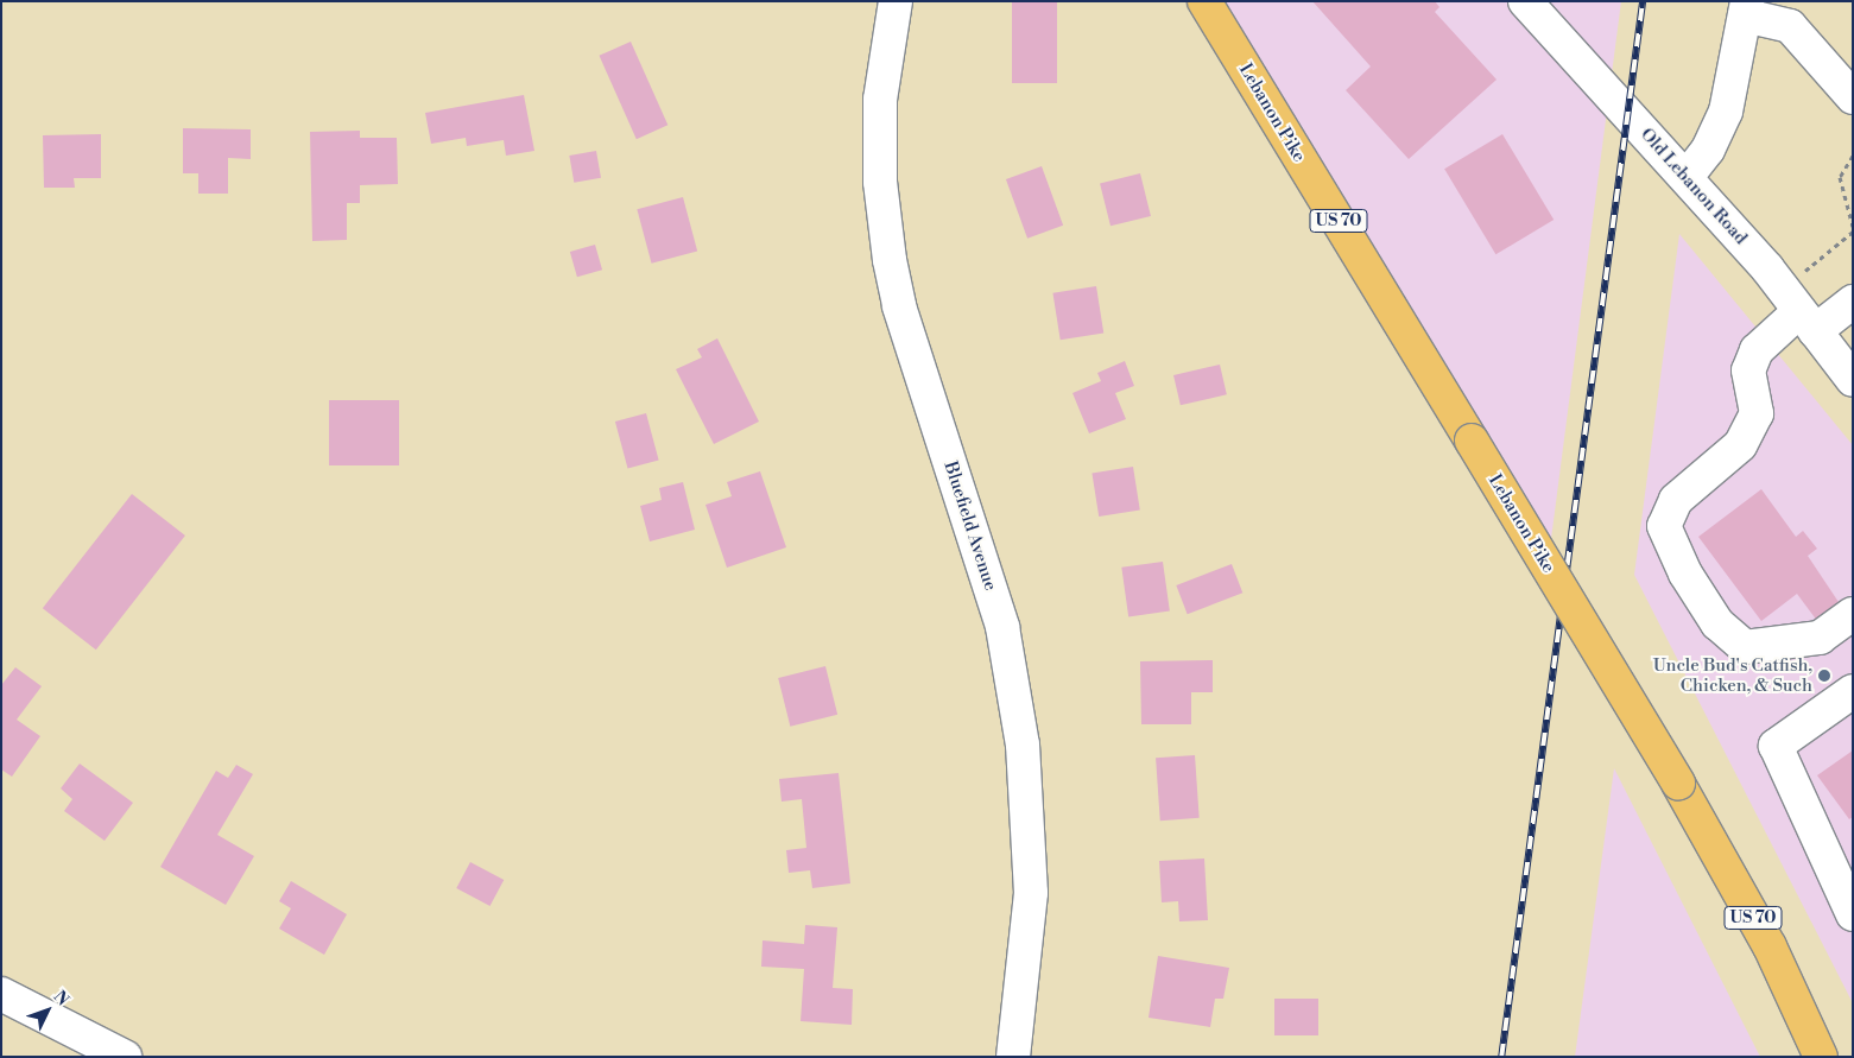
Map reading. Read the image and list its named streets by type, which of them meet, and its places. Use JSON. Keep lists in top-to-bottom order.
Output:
{
  "streets": {
    "main road": ["Lebanon Pike", "US 70"],
    "street": ["Old Lebanon Road", "Bluefield Avenue"]
  },
  "places": ["Uncle Bud's Catfish, Chicken, & Such"],
  "north": "top right"
}
